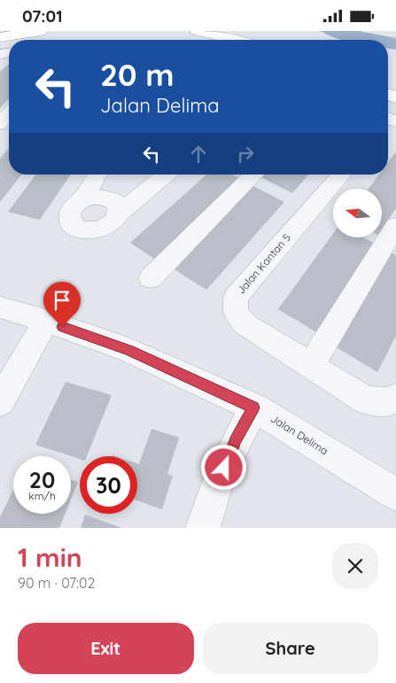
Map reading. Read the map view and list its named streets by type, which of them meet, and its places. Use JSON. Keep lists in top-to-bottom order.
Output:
{
  "streets": {
    "street": ["Jalan Kantan 5", "Jalan Delima"]
  },
  "north": "left",
  "page": {
    "status": "07:01",
    "turn": ["20 m", "Jalan Delima"],
    "speed": "20 km/h",
    "limit": "30",
    "heading": ["1 min", "90 m · 07:02"],
    "buttons": ["Exit", "Share"]
  }
}
